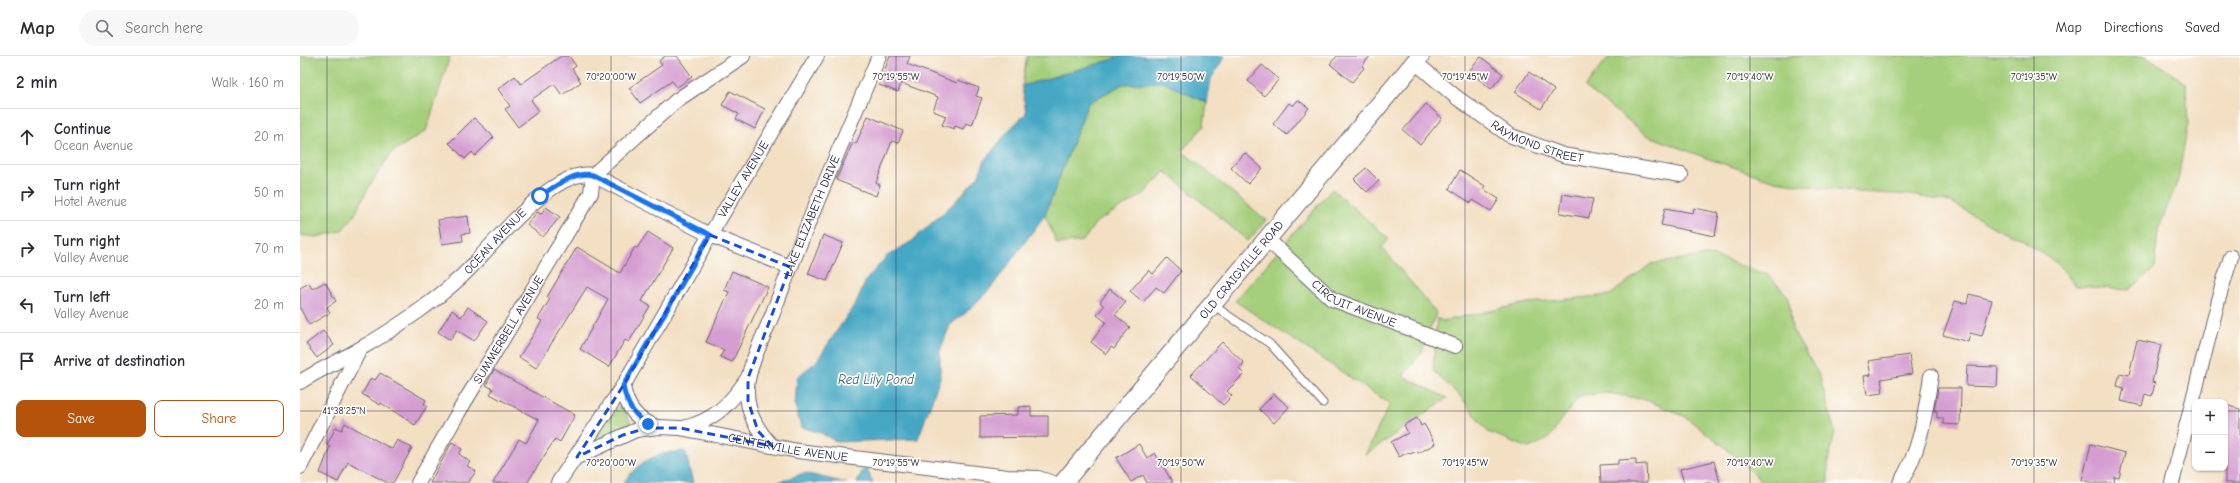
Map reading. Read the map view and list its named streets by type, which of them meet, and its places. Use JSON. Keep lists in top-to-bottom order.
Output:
{
  "streets": {
    "street": [
      "RAYMOND STREET",
      "VALLEY AVENUE",
      "LAKE ELIZABETH DRIVE",
      "OCEAN AVENUE",
      "OLD CRAIGVILLE ROAD",
      "CIRCUIT AVENUE",
      "SUMMERBELL AVENUE",
      "CENTERVILLE AVENUE"
    ]
  },
  "crossings": [
    ["RAYMOND STREET", "OLD CRAIGVILLE ROAD"],
    ["VALLEY AVENUE", "CENTERVILLE AVENUE"],
    ["LAKE ELIZABETH DRIVE", "CENTERVILLE AVENUE"],
    ["OCEAN AVENUE", "SUMMERBELL AVENUE"],
    ["OLD CRAIGVILLE ROAD", "CIRCUIT AVENUE"]
  ],
  "water": ["Red Lily Pond"],
  "page": {
    "header": "Map",
    "search": "Search here",
    "nav": ["Map", "Directions", "Saved"],
    "heading": ["2 min", "Walk · 160 m"],
    "list": [
      ["Continue", "Ocean Avenue", "20 m"],
      ["Turn right", "Hotel Avenue", "50 m"],
      ["Turn right", "Valley Avenue", "70 m"],
      ["Turn left", "Valley Avenue", "20 m"],
      "Arrive at destination"
    ],
    "buttons": ["Save", "Share"],
    "map_buttons": ["+", "−"]
  },
  "coordinates": [
    "70°20'00\"W",
    "70°19'55\"W",
    "70°19'50\"W",
    "70°19'45\"W",
    "70°19'40\"W",
    "70°19'35\"W",
    "41°38'25\"N"
  ]
}
